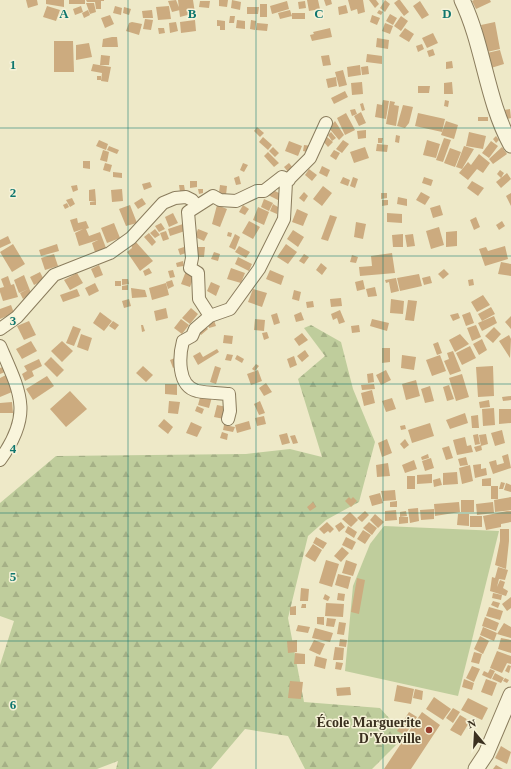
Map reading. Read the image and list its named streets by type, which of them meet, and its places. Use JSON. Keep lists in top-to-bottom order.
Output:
{
  "places": ["École Marguerite D'Youville"],
  "north": "top",
  "grid": {
    "columns": [
      "A",
      "B",
      "C",
      "D"
    ],
    "rows": [
      "1",
      "2",
      "3",
      "4",
      "5",
      "6"
    ]
  }
}
